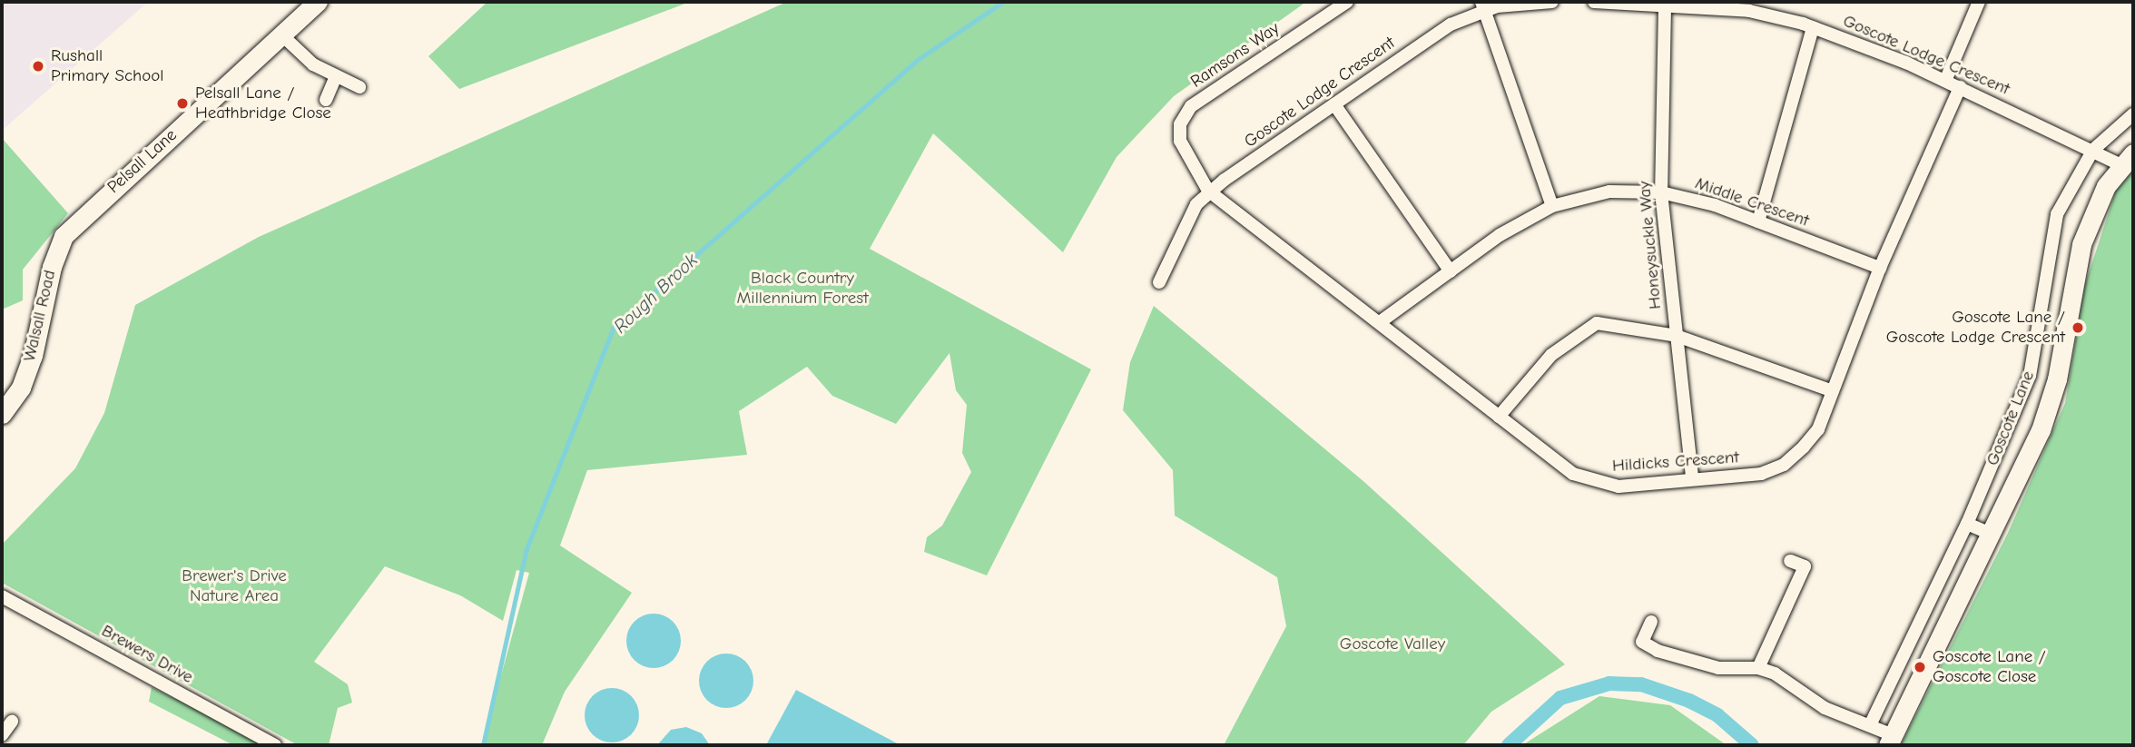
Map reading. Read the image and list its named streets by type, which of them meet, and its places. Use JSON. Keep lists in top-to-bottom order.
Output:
{
  "streets": {
    "street": [
      "Ramsons Way",
      "Goscote Lodge Crescent",
      "Pelsall Lane",
      "Middle Crescent",
      "Honeysuckle Way",
      "Walsall Road",
      "Goscote Lane",
      "Hildicks Crescent",
      "Brewers Drive"
    ]
  },
  "crossings": [
    ["Ramsons Way", "Goscote Lodge Crescent"],
    ["Ramsons Way", "Hildicks Crescent"],
    ["Goscote Lodge Crescent", "Honeysuckle Way"],
    ["Goscote Lodge Crescent", "Goscote Lane"],
    ["Goscote Lodge Crescent", "Hildicks Crescent"],
    ["Pelsall Lane", "Walsall Road"],
    ["Middle Crescent", "Honeysuckle Way"],
    ["Middle Crescent", "Hildicks Crescent"],
    ["Honeysuckle Way", "Hildicks Crescent"]
  ],
  "water": ["Rough Brook"],
  "parks": ["Black Country Millennium Forest", "Brewer's Drive Nature Area", "Goscote Valley"],
  "places": [
    "Rushall Primary School",
    "Pelsall Lane / Heathbridge Close",
    "Goscote Lane / Goscote Lodge Crescent",
    "Goscote Lane / Goscote Close"
  ]
}
